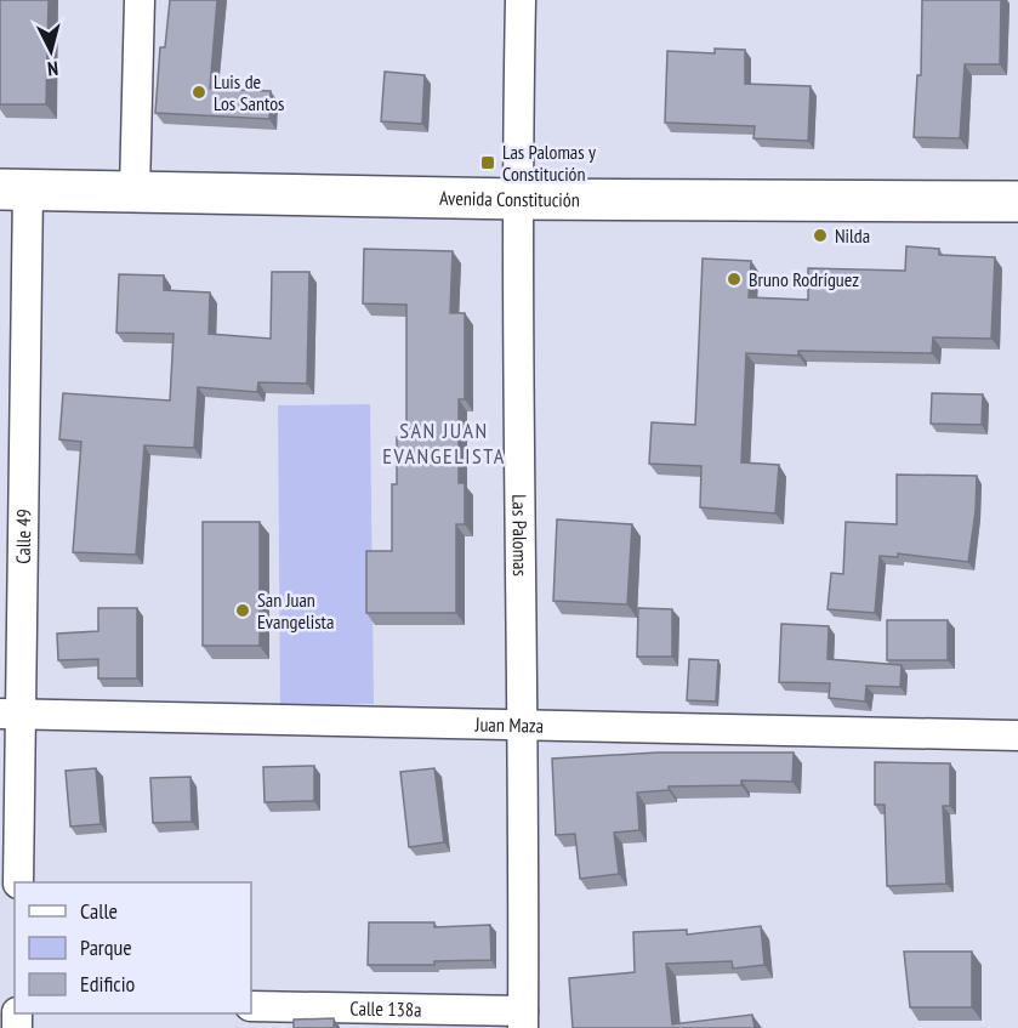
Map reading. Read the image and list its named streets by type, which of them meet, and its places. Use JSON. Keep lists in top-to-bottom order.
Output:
{
  "streets": {
    "main road": ["Avenida Constitución"],
    "street": [
      "Las Palomas",
      "Calle 49",
      "Juan Maza",
      "Calle 138a"
    ]
  },
  "crossings": [
    ["Avenida Constitución", "Las Palomas"],
    ["Avenida Constitución", "Calle 49"],
    ["Las Palomas", "Juan Maza"],
    ["Las Palomas", "Calle 138a"],
    ["Calle 49", "Juan Maza"]
  ],
  "districts": ["SAN JUAN EVANGELISTA"],
  "places": {
    "other": [
      "Luis de Los Santos",
      "Nilda",
      "Bruno Rodríguez",
      "San Juan Evangelista"
    ],
    "transit": ["Las Palomas y Constitución"]
  },
  "legend": ["Calle", "Parque", "Edificio"],
  "north": "bottom"
}
